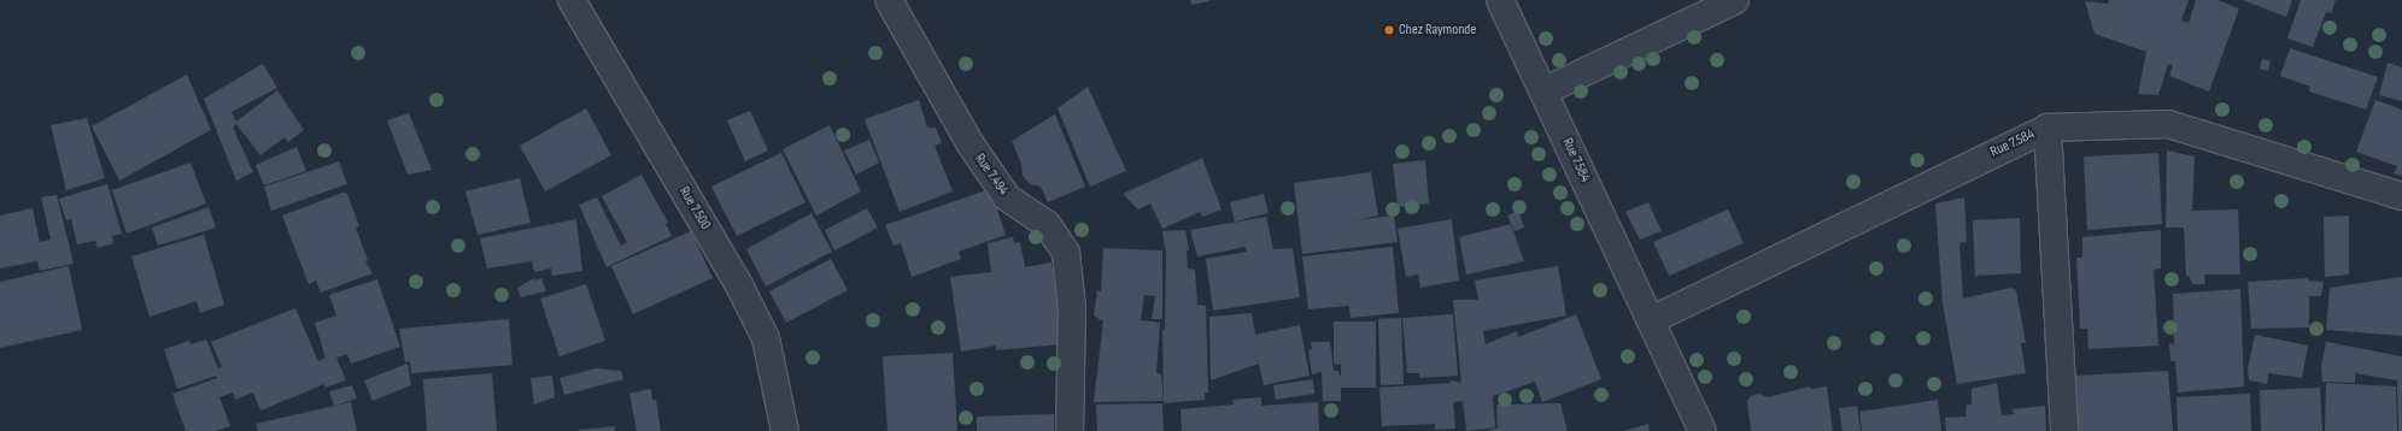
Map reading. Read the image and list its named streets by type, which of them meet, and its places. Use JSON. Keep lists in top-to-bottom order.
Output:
{
  "streets": {
    "street": ["Rue 7.584", "Rue 7.494", "Rue 7.500"]
  },
  "places": ["Chez Raymonde"]
}
